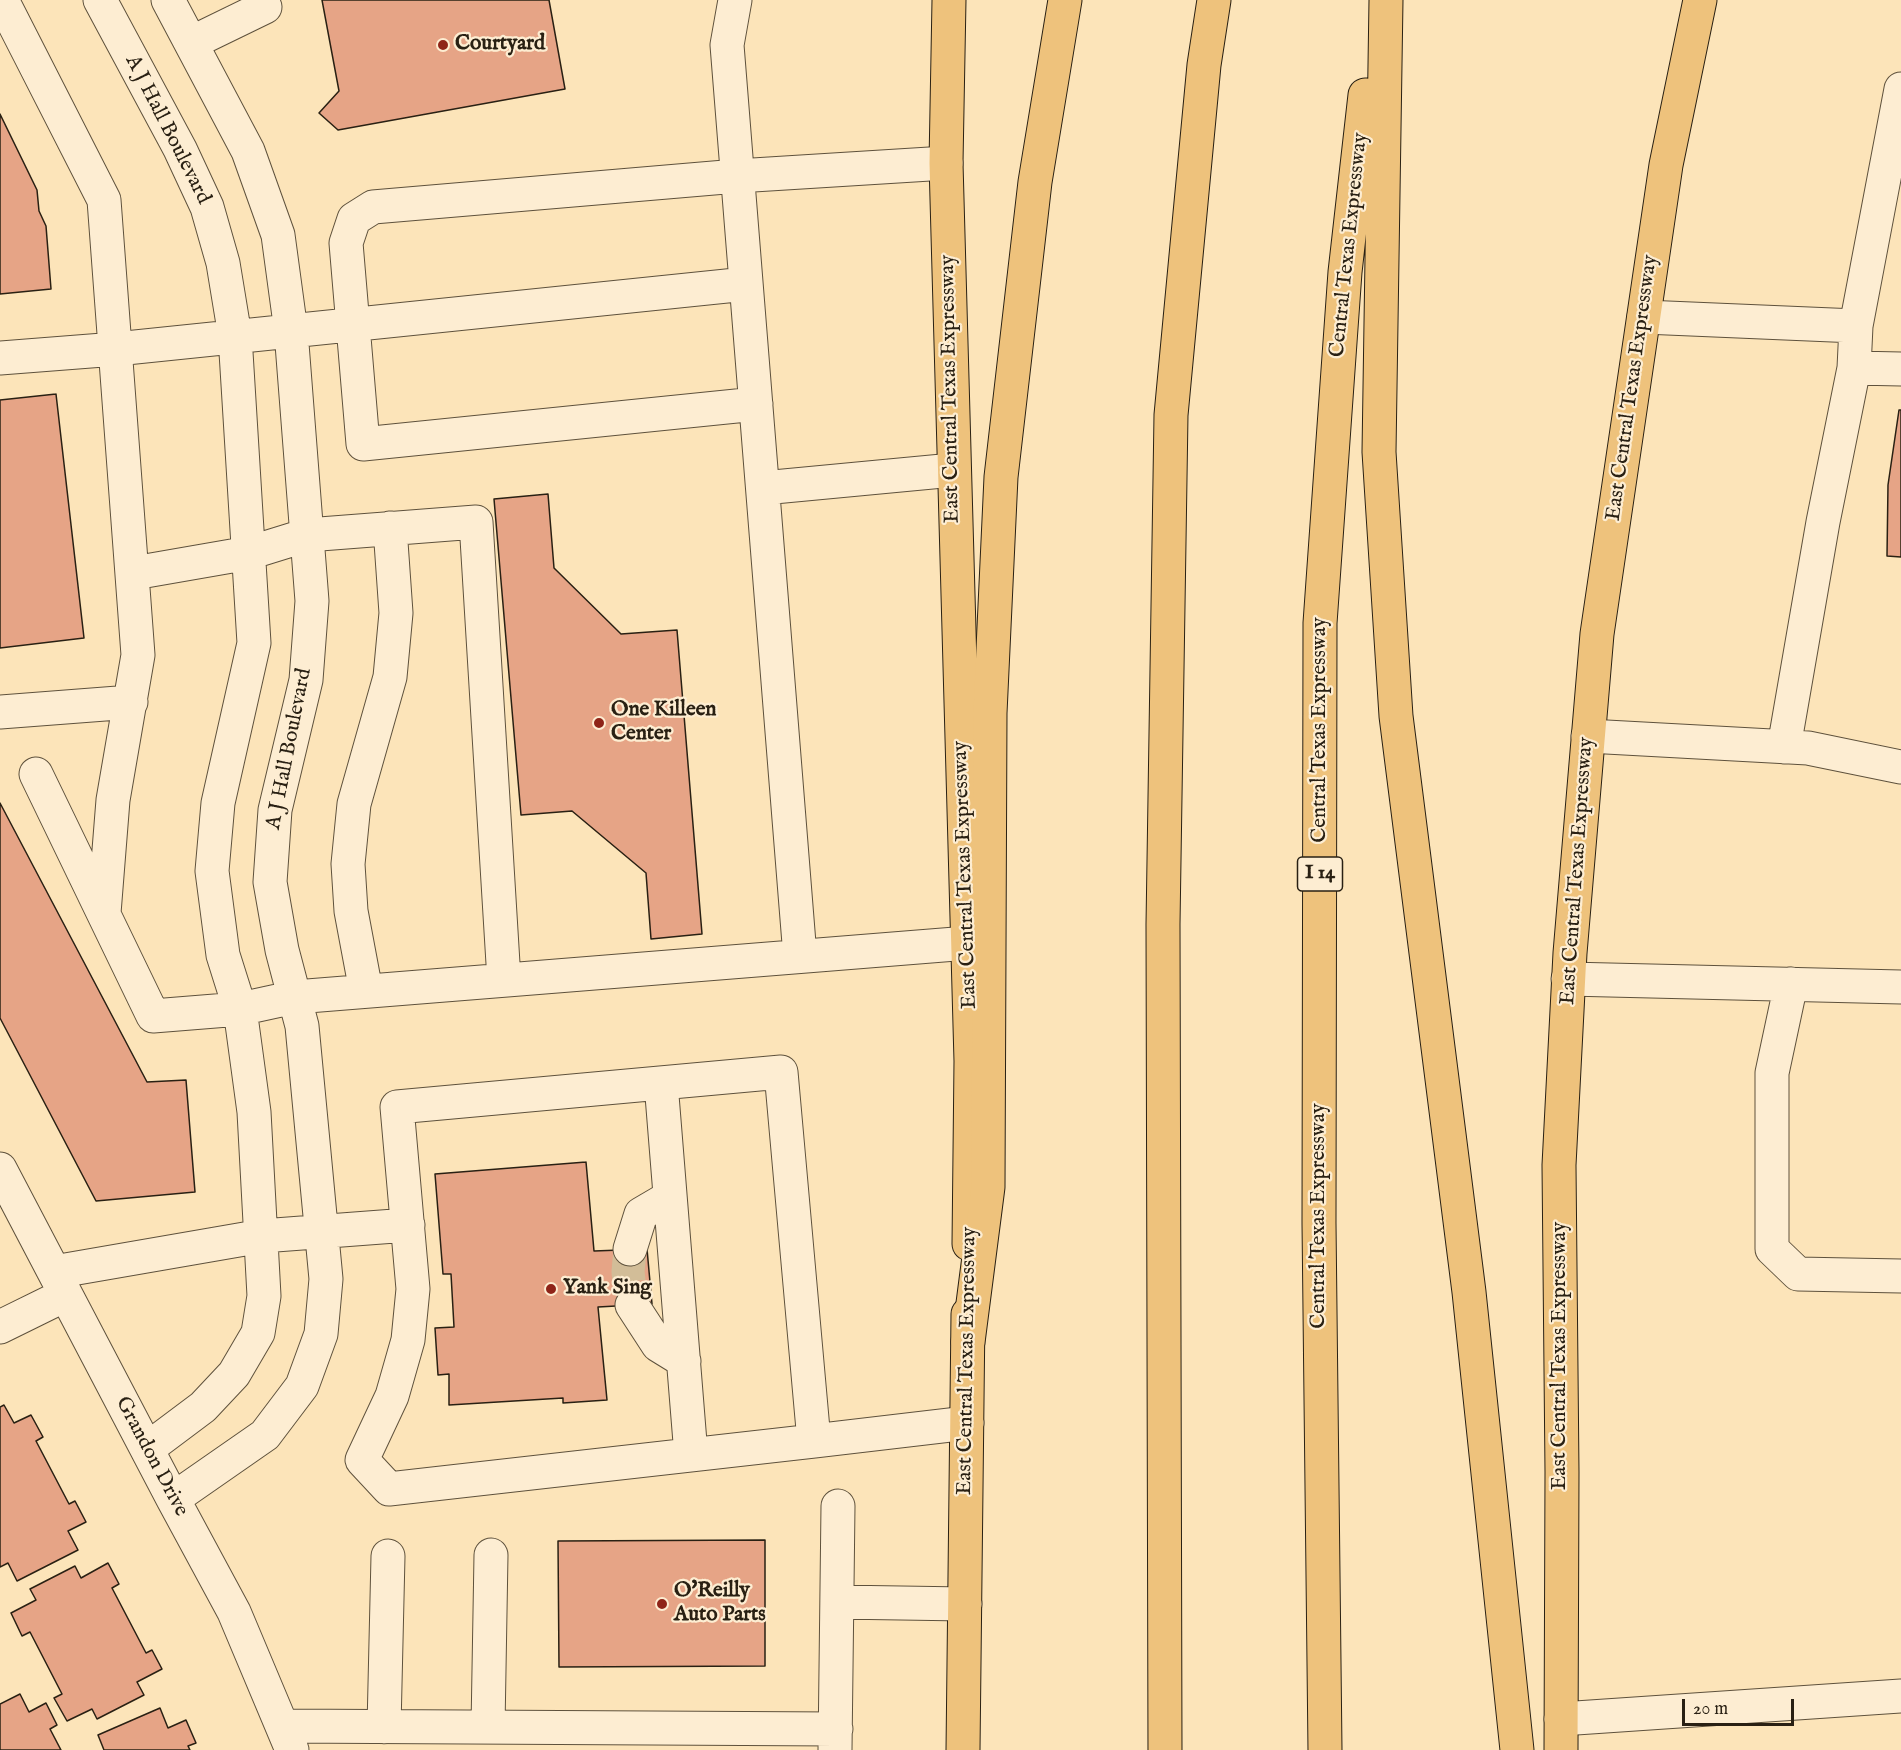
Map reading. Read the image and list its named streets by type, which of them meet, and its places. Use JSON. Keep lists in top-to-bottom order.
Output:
{
  "streets": {
    "main road": ["Central Texas Expressway", "East Central Texas Expressway", "I 14"],
    "street": ["A J Hall Boulevard", "Grandon Drive"]
  },
  "crossings": [
    ["A J Hall Boulevard", "Grandon Drive"]
  ],
  "places": [
    "Courtyard",
    "One Killeen Center",
    "Yank Sing",
    "O'Reilly Auto Parts"
  ],
  "scale_bar": "20 m"
}
